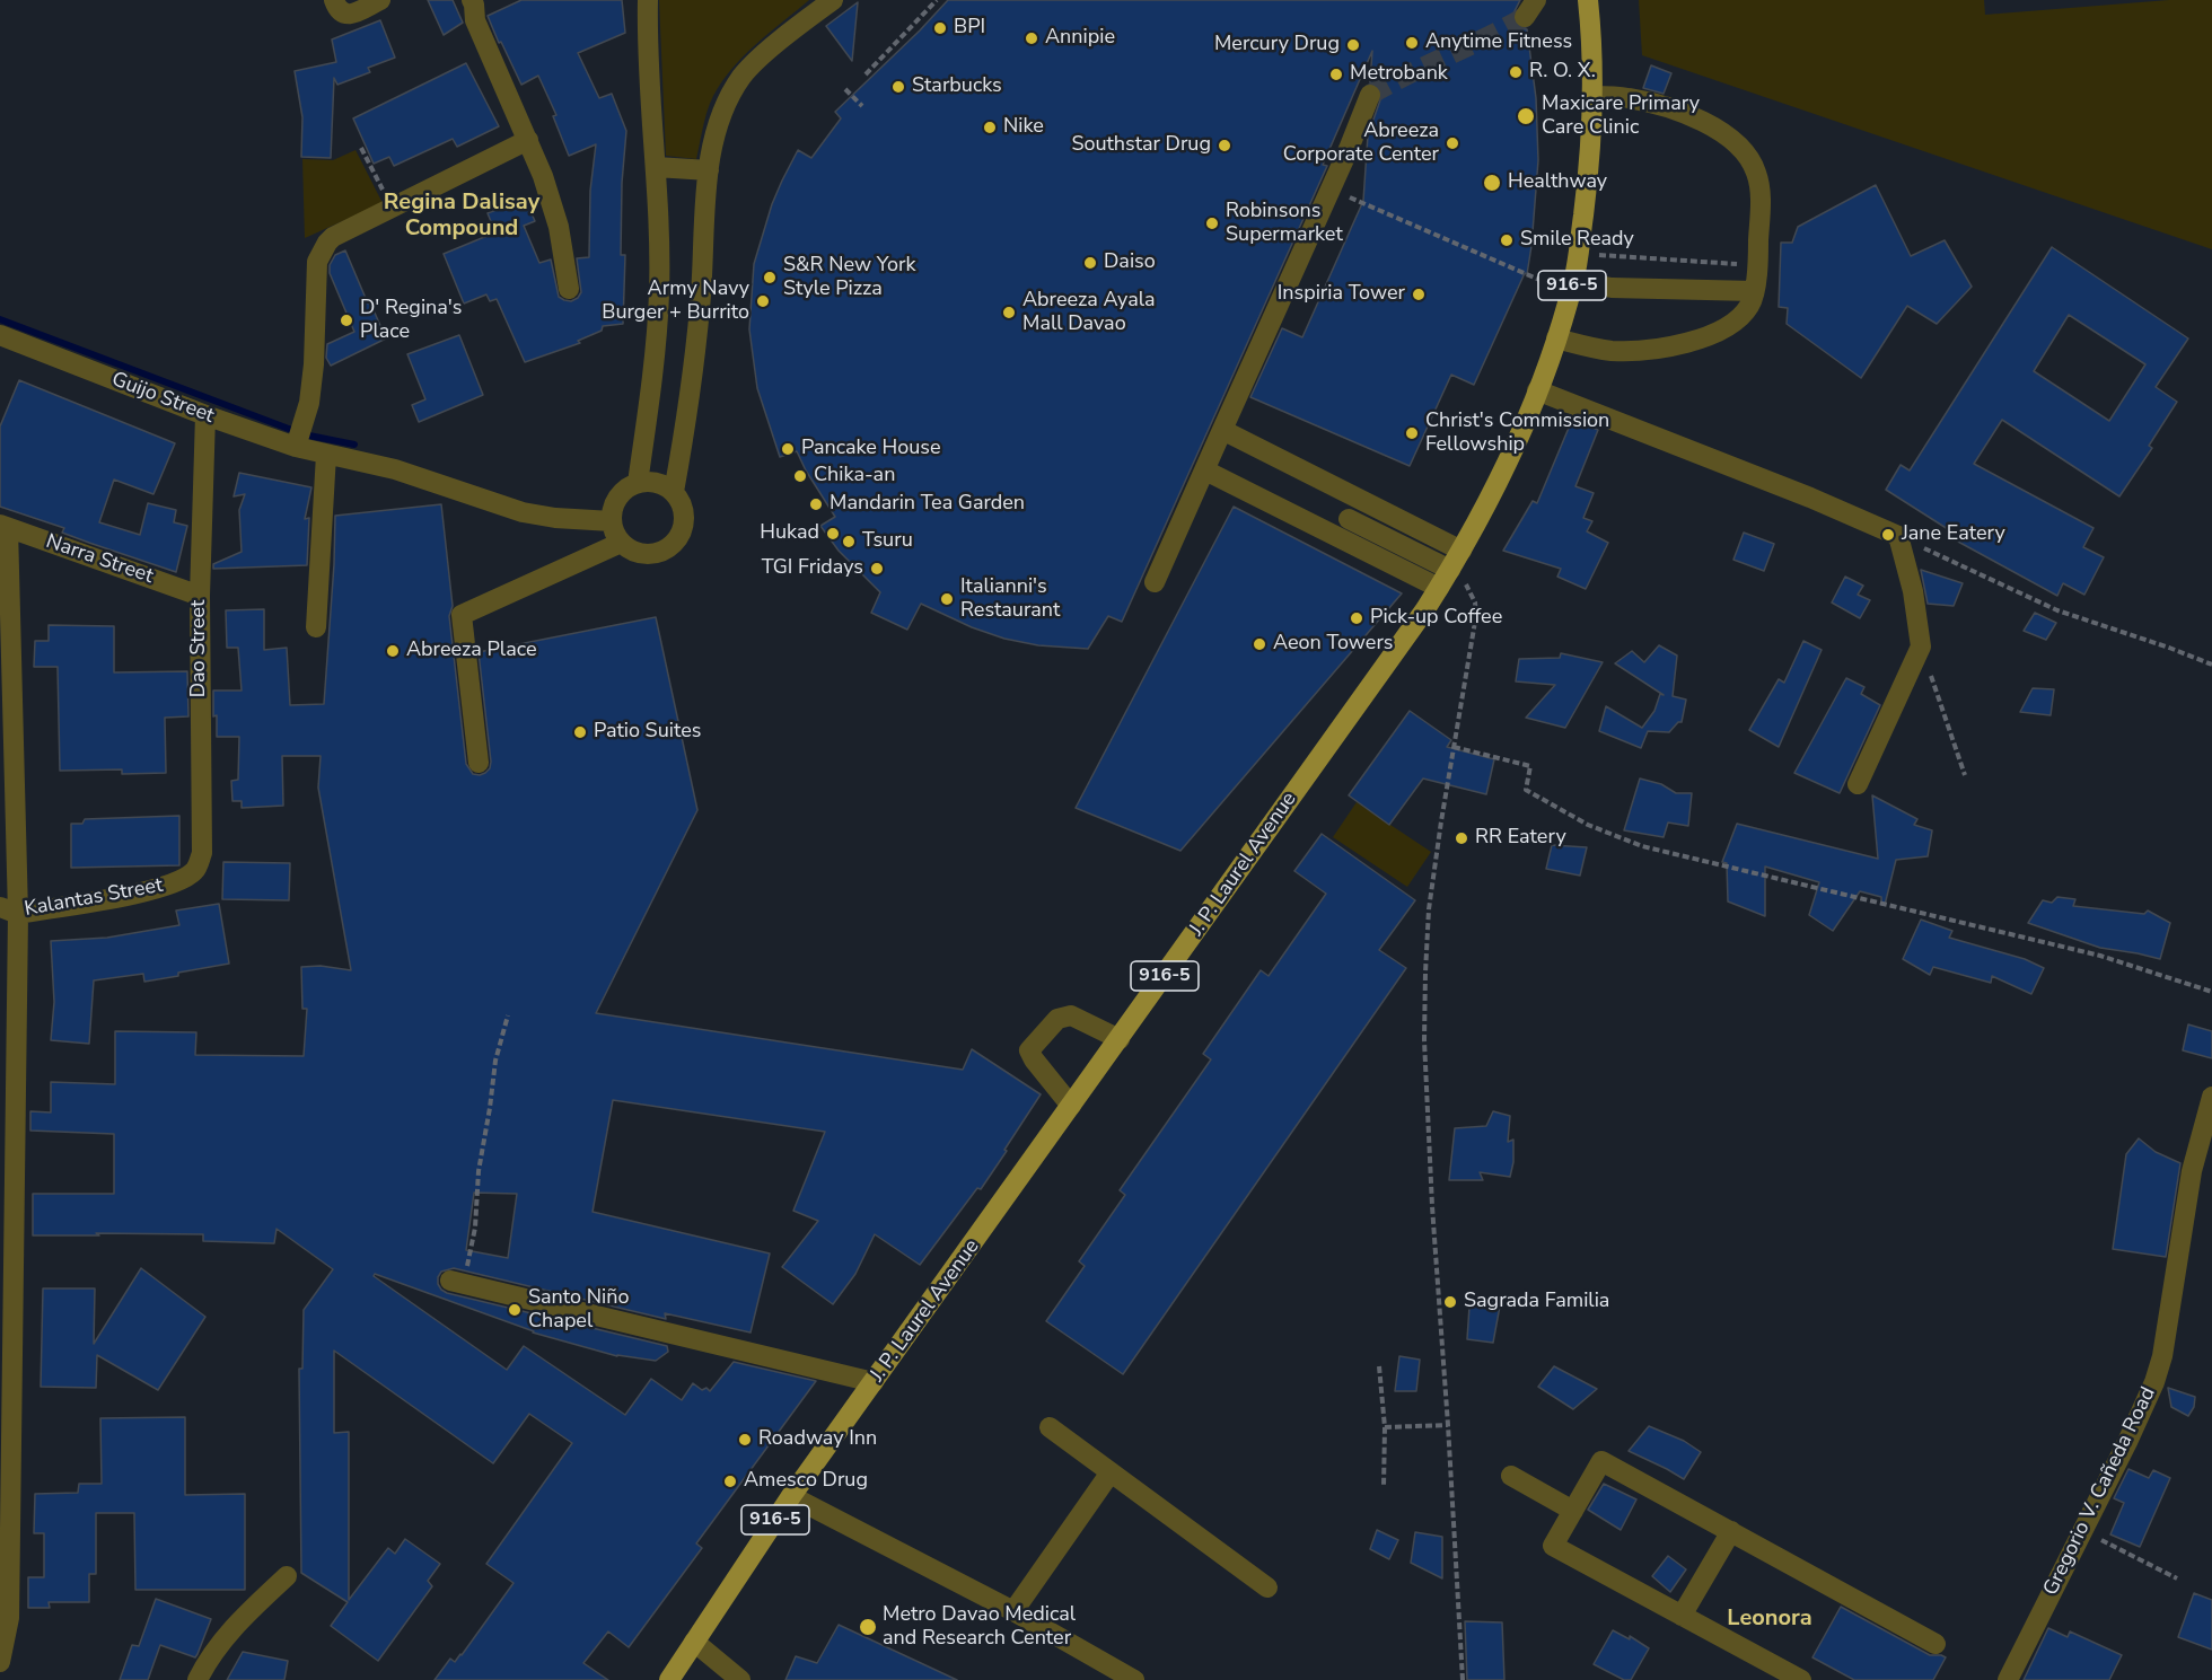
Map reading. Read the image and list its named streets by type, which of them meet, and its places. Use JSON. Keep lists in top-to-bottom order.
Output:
{
  "streets": {
    "main road": ["916-5", "J. P. Laurel Avenue"],
    "street": [
      "Guijo Street",
      "Narra Street",
      "Dao Street",
      "Kalantas Street",
      "Gregorio V. Cañeda Road"
    ]
  },
  "crossings": [
    ["Guijo Street", "Dao Street"],
    ["Narra Street", "Dao Street"],
    ["Dao Street", "Kalantas Street"]
  ],
  "districts": ["Regina Dalisay Compound", "Leonora"],
  "places": [
    "BPI",
    "Annipie",
    "Anytime Fitness",
    "Mercury Drug",
    "R. O. X.",
    "Metrobank",
    "Starbucks",
    "Maxicare Primary Care Clinic",
    "Nike",
    "Abreeza Corporate Center",
    "Southstar Drug",
    "Healthway",
    "Robinsons Supermarket",
    "Smile Ready",
    "Daiso",
    "S&R New York Style Pizza",
    "Inspiria Tower",
    "Army Navy Burger + Burrito",
    "Abreeza Ayala Mall Davao",
    "D' Regina's Place",
    "Christ's Commission Fellowship",
    "Pancake House",
    "Chika-an",
    "Mandarin Tea Garden",
    "Hukad",
    "Jane Eatery",
    "Tsuru",
    "TGI Fridays",
    "Italianni's Restaurant",
    "Pick-up Coffee",
    "Aeon Towers",
    "Abreeza Place",
    "Patio Suites",
    "RR Eatery",
    "Sagrada Familia",
    "Santo Niño Chapel",
    "Roadway Inn",
    "Amesco Drug",
    "Metro Davao Medical and Research Center"
  ]
}
